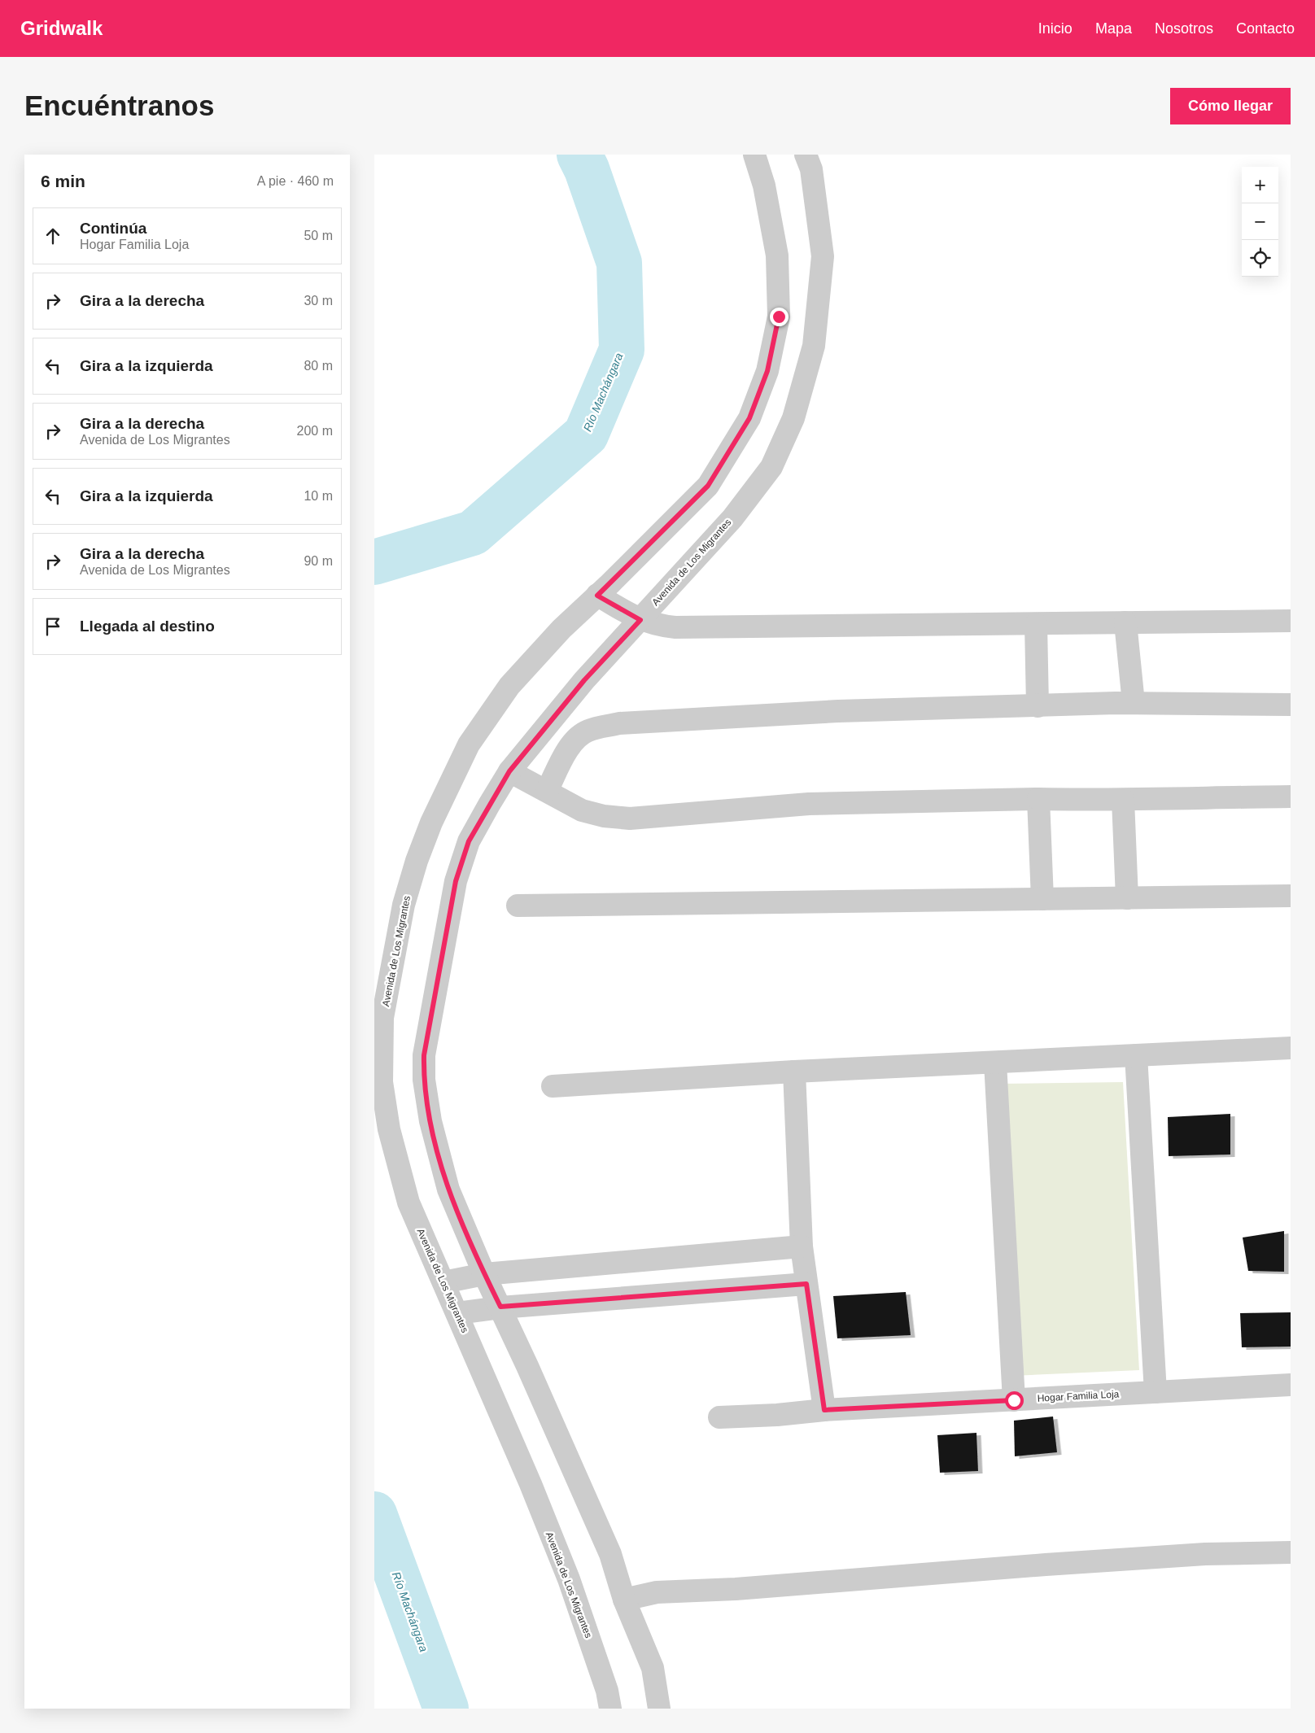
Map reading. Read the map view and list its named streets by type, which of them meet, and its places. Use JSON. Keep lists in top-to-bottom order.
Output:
{
  "streets": {
    "street": ["Avenida de Los Migrantes", "Hogar Familia Loja"]
  },
  "water": ["Río Machángara"],
  "page": {
    "header": "Gridwalk",
    "nav": [
      "Inicio",
      "Mapa",
      "Nosotros",
      "Contacto"
    ],
    "buttons": "Cómo llegar",
    "title": "Encuéntranos",
    "heading": ["6 min", "A pie · 460 m"],
    "map_buttons": ["+", "−"],
    "list": [
      ["Continúa", "Hogar Familia Loja", "50 m"],
      ["Gira a la derecha", "30 m"],
      ["Gira a la izquierda", "80 m"],
      ["Gira a la derecha", "Avenida de Los Migrantes", "200 m"],
      ["Gira a la izquierda", "10 m"],
      ["Gira a la derecha", "Avenida de Los Migrantes", "90 m"],
      "Llegada al destino"
    ]
  }
}
